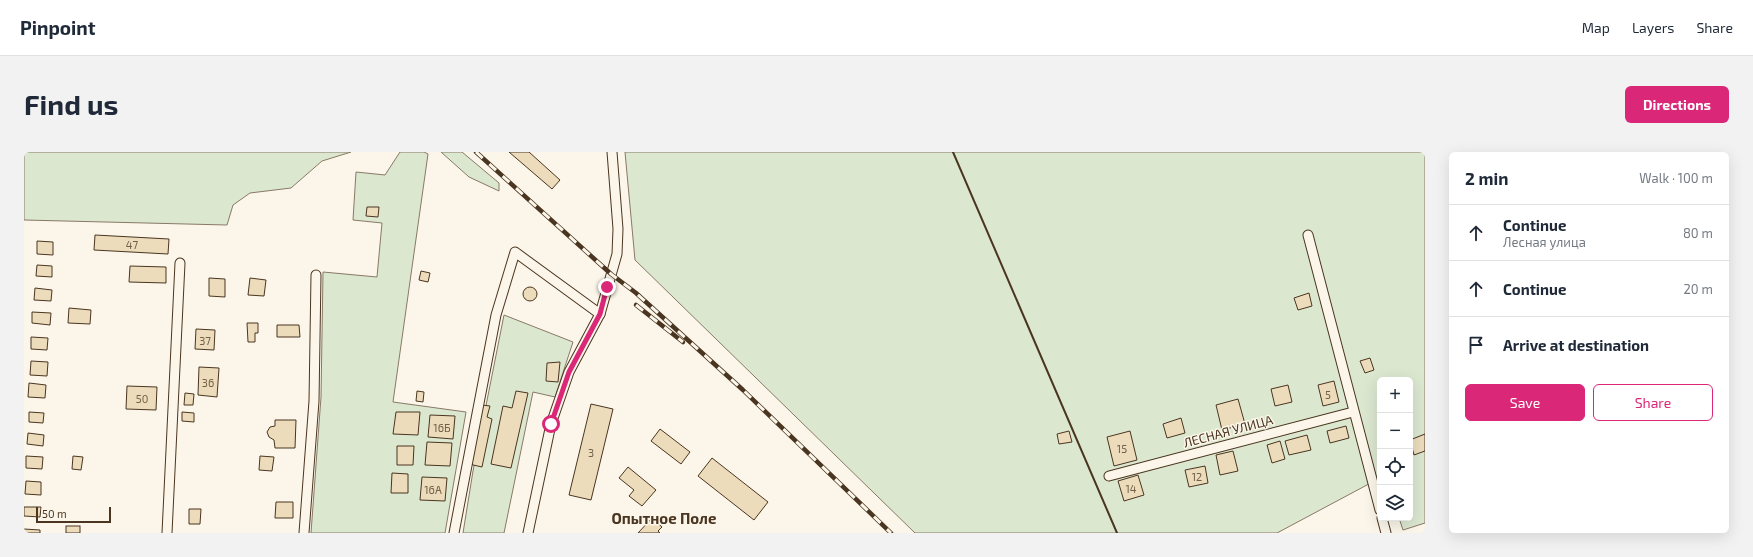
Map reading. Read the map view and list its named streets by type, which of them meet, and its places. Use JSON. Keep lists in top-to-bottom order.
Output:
{
  "streets": {
    "street": ["ЛЕСНАЯ УЛИЦА"]
  },
  "districts": ["Опытное Поле"],
  "house_numbers": [
    "47",
    "37",
    "36",
    "5",
    "50",
    "16Б",
    "15",
    "3",
    "12",
    "14",
    "16А"
  ],
  "scale_bar": "50 m",
  "page": {
    "header": "Pinpoint",
    "nav": ["Map", "Layers", "Share"],
    "buttons": [
      "Directions",
      ["Save", "Share"]
    ],
    "title": "Find us",
    "heading": ["2 min", "Walk · 100 m"],
    "list": [
      ["Continue", "Лесная улица", "80 m"],
      ["Continue", "20 m"],
      "Arrive at destination"
    ],
    "map_buttons": ["+", "−"],
    "scale": "50 m"
  }
}
